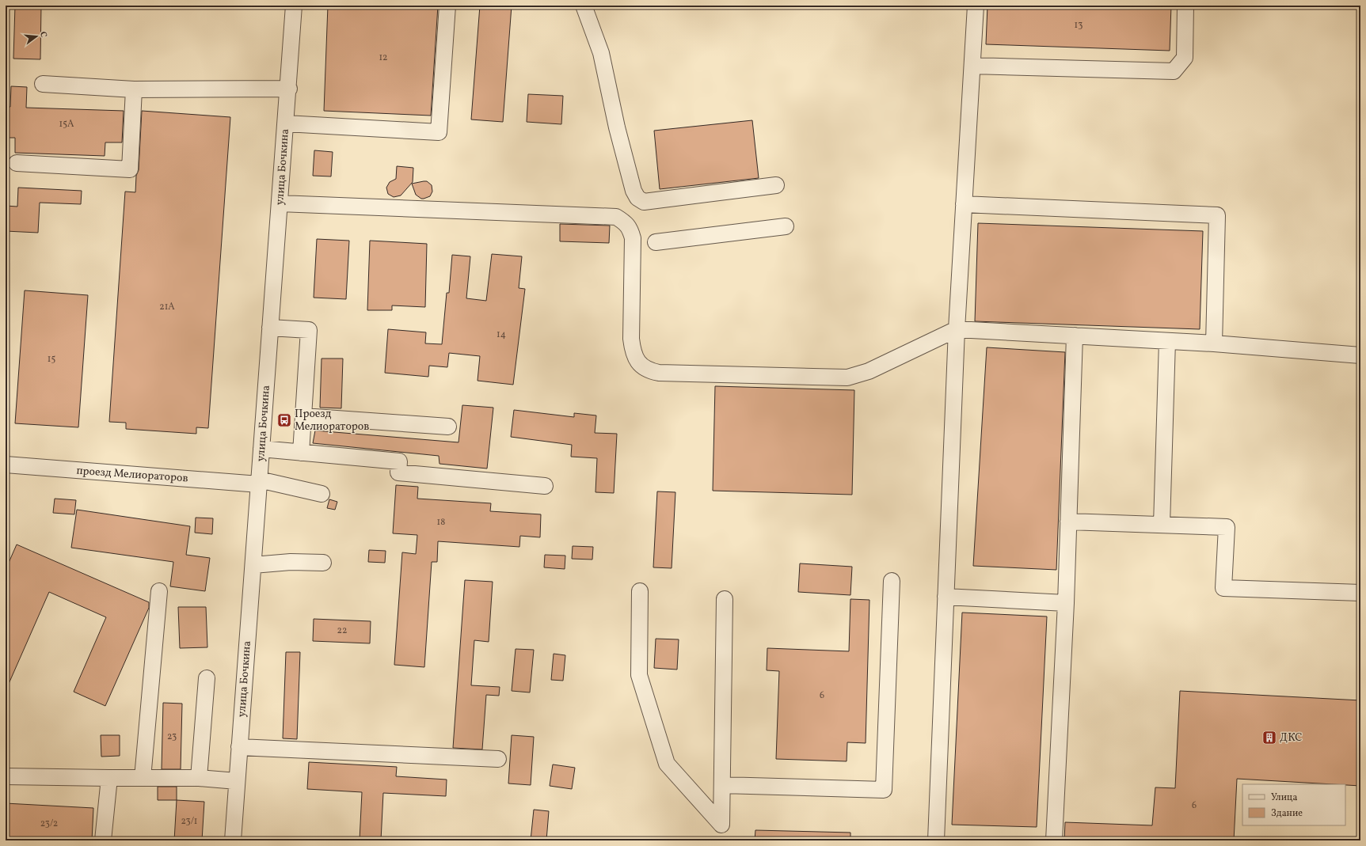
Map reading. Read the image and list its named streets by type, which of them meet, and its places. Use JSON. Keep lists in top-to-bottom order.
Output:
{
  "streets": {
    "street": ["улица Бочкина", "проезд Мелиораторов"]
  },
  "crossings": [
    ["улица Бочкина", "проезд Мелиораторов"]
  ],
  "places": {
    "bus stop": ["Проезд Мелиораторов"],
    "building": ["ДКС"]
  },
  "house_numbers": [
    "13",
    "12",
    "15А",
    "21А",
    "14",
    "15",
    "18",
    "22",
    "6",
    "23",
    "6",
    "23/1",
    "23/2"
  ],
  "legend": ["Улица", "Здание"],
  "north": "right"
}
